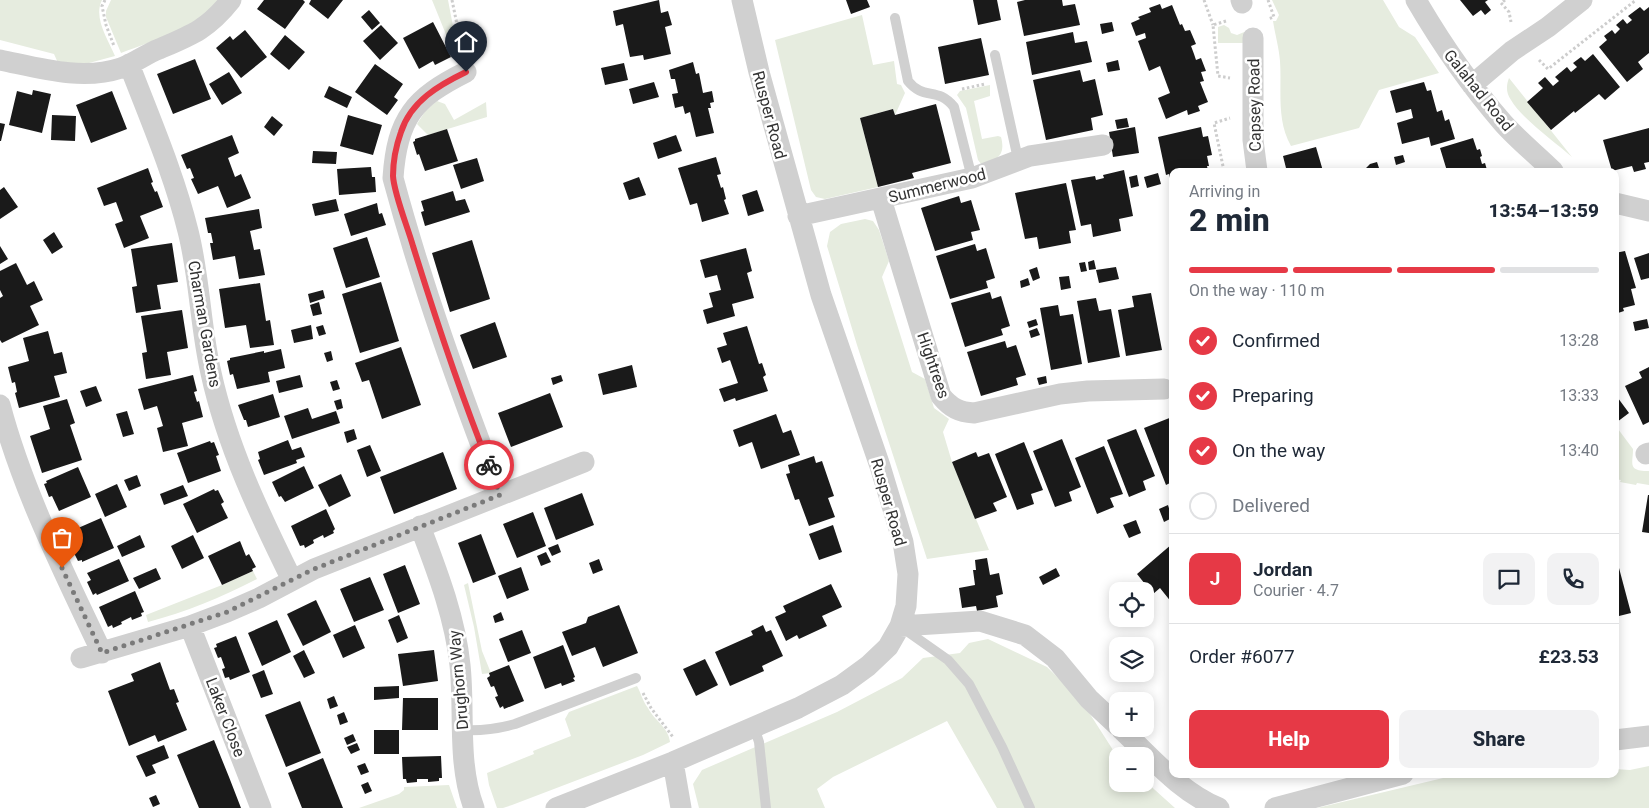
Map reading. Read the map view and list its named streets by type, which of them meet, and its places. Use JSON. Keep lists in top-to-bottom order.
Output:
{
  "streets": {
    "street": [
      "Galahad Road",
      "Capsey Road",
      "Rusper Road",
      "Summerwood",
      "Charman Gardens",
      "Hightrees",
      "Drughorn Way",
      "Laker Close"
    ]
  },
  "crossings": [
    ["Rusper Road", "Summerwood"],
    ["Summerwood", "Hightrees"]
  ],
  "page": {
    "heading": ["2 min", "Arriving in", "13:54–13:59"],
    "panel": [
      "Jordan",
      "Courier · 4.7",
      "Order #6077",
      "£23.53"
    ],
    "bar": "On the way · 110 m",
    "list": [
      ["Confirmed", "13:28"],
      ["Preparing", "13:33"],
      ["On the way", "13:40"],
      "Delivered"
    ],
    "round": "J",
    "map_buttons": ["+", "−"],
    "buttons": ["Help", "Share"]
  }
}
